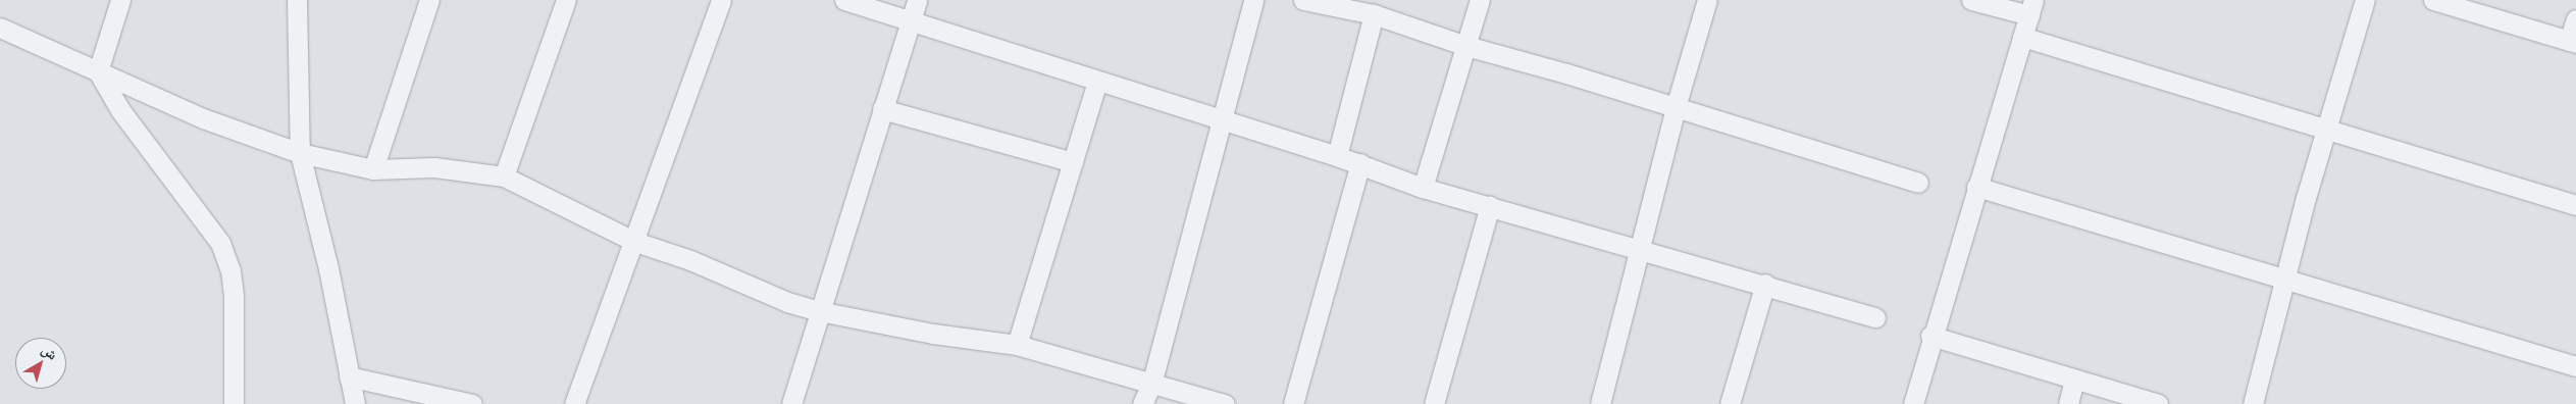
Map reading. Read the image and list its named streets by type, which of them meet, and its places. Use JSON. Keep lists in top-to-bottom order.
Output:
{
  "north": "top right"
}
